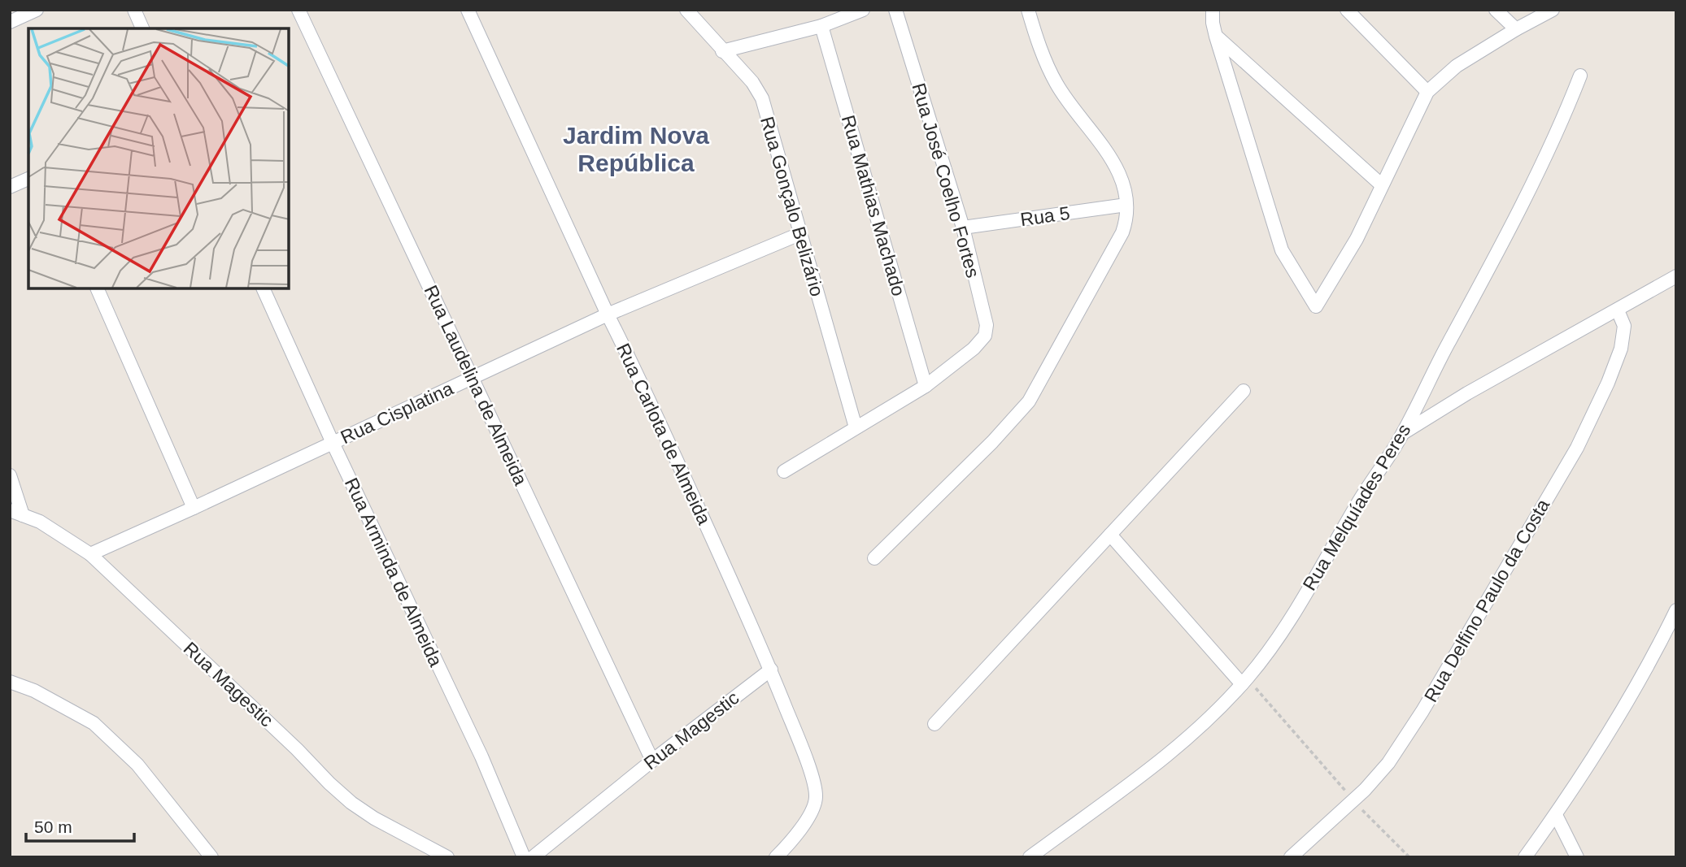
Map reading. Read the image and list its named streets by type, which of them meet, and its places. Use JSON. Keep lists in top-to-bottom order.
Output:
{
  "streets": {
    "street": [
      "Rua José Coelho Fortes",
      "Rua Mathias Machado",
      "Rua Gonçalo Belizário",
      "Rua 5",
      "Rua Laudelina de Almeida",
      "Rua Cisplatina",
      "Rua Carlota de Almeida",
      "Rua Melquíades Peres",
      "Rua Arminda de Almeida",
      "Rua Delfino Paulo da Costa",
      "Rua Magestic"
    ]
  },
  "crossings": [
    ["Rua José Coelho Fortes", "Rua Mathias Machado"],
    ["Rua José Coelho Fortes", "Rua 5"],
    ["Rua Gonçalo Belizário", "Rua Cisplatina"],
    ["Rua Laudelina de Almeida", "Rua Cisplatina"],
    ["Rua Laudelina de Almeida", "Rua Magestic"],
    ["Rua Cisplatina", "Rua Carlota de Almeida"],
    ["Rua Cisplatina", "Rua Arminda de Almeida"],
    ["Rua Cisplatina", "Rua Magestic"],
    ["Rua Carlota de Almeida", "Rua Magestic"]
  ],
  "districts": ["Jardim Nova República"],
  "scale_bar": "50 m"
}
